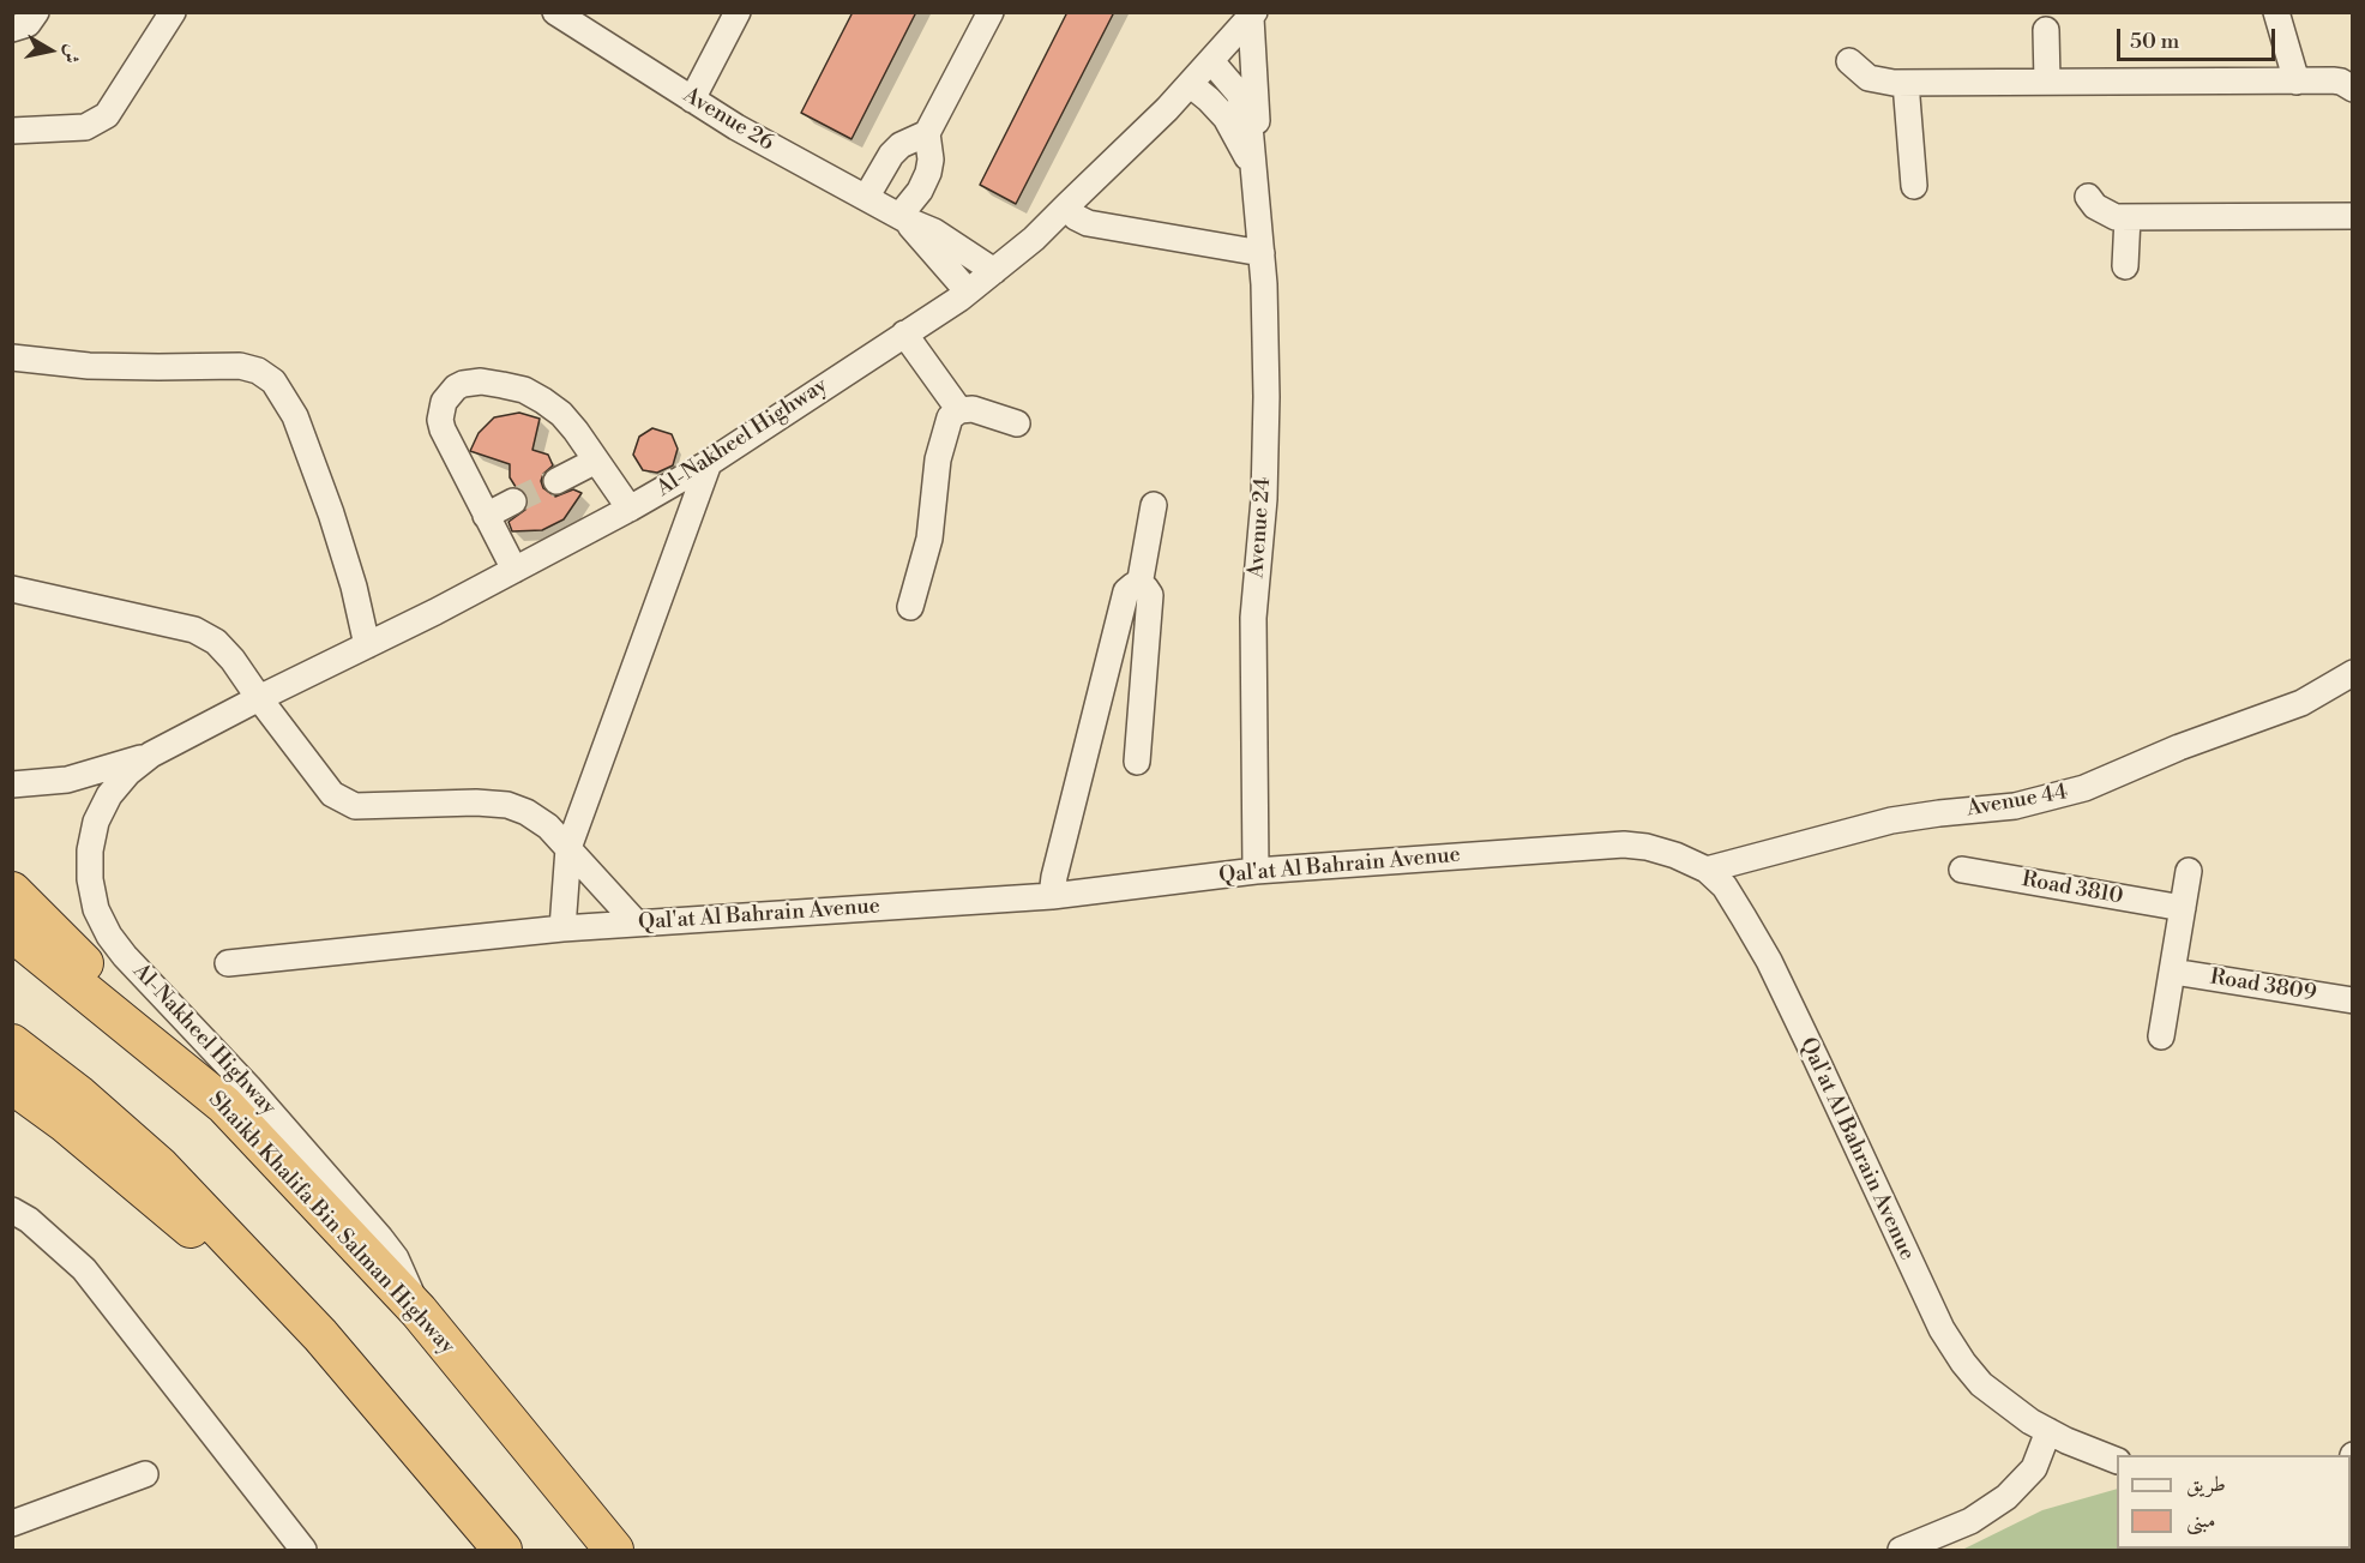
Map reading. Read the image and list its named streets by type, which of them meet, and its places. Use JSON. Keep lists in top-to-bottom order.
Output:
{
  "streets": {
    "highway": ["Shaikh Khalifa Bin Salman Highway"],
    "street": [
      "Avenue 26",
      "Al-Nakheel Highway",
      "Avenue 24",
      "Avenue 44",
      "Qal'at Al Bahrain Avenue",
      "Road 3810",
      "Road 3809"
    ]
  },
  "crossings": [
    ["Avenue 26", "Al-Nakheel Highway"],
    ["Al-Nakheel Highway", "Avenue 24"],
    ["Al-Nakheel Highway", "Shaikh Khalifa Bin Salman Highway"],
    ["Avenue 24", "Qal'at Al Bahrain Avenue"],
    ["Avenue 44", "Qal'at Al Bahrain Avenue"]
  ],
  "legend": ["طريق", "مبنى"],
  "scale_bar": "50 m",
  "north": "right"
}
